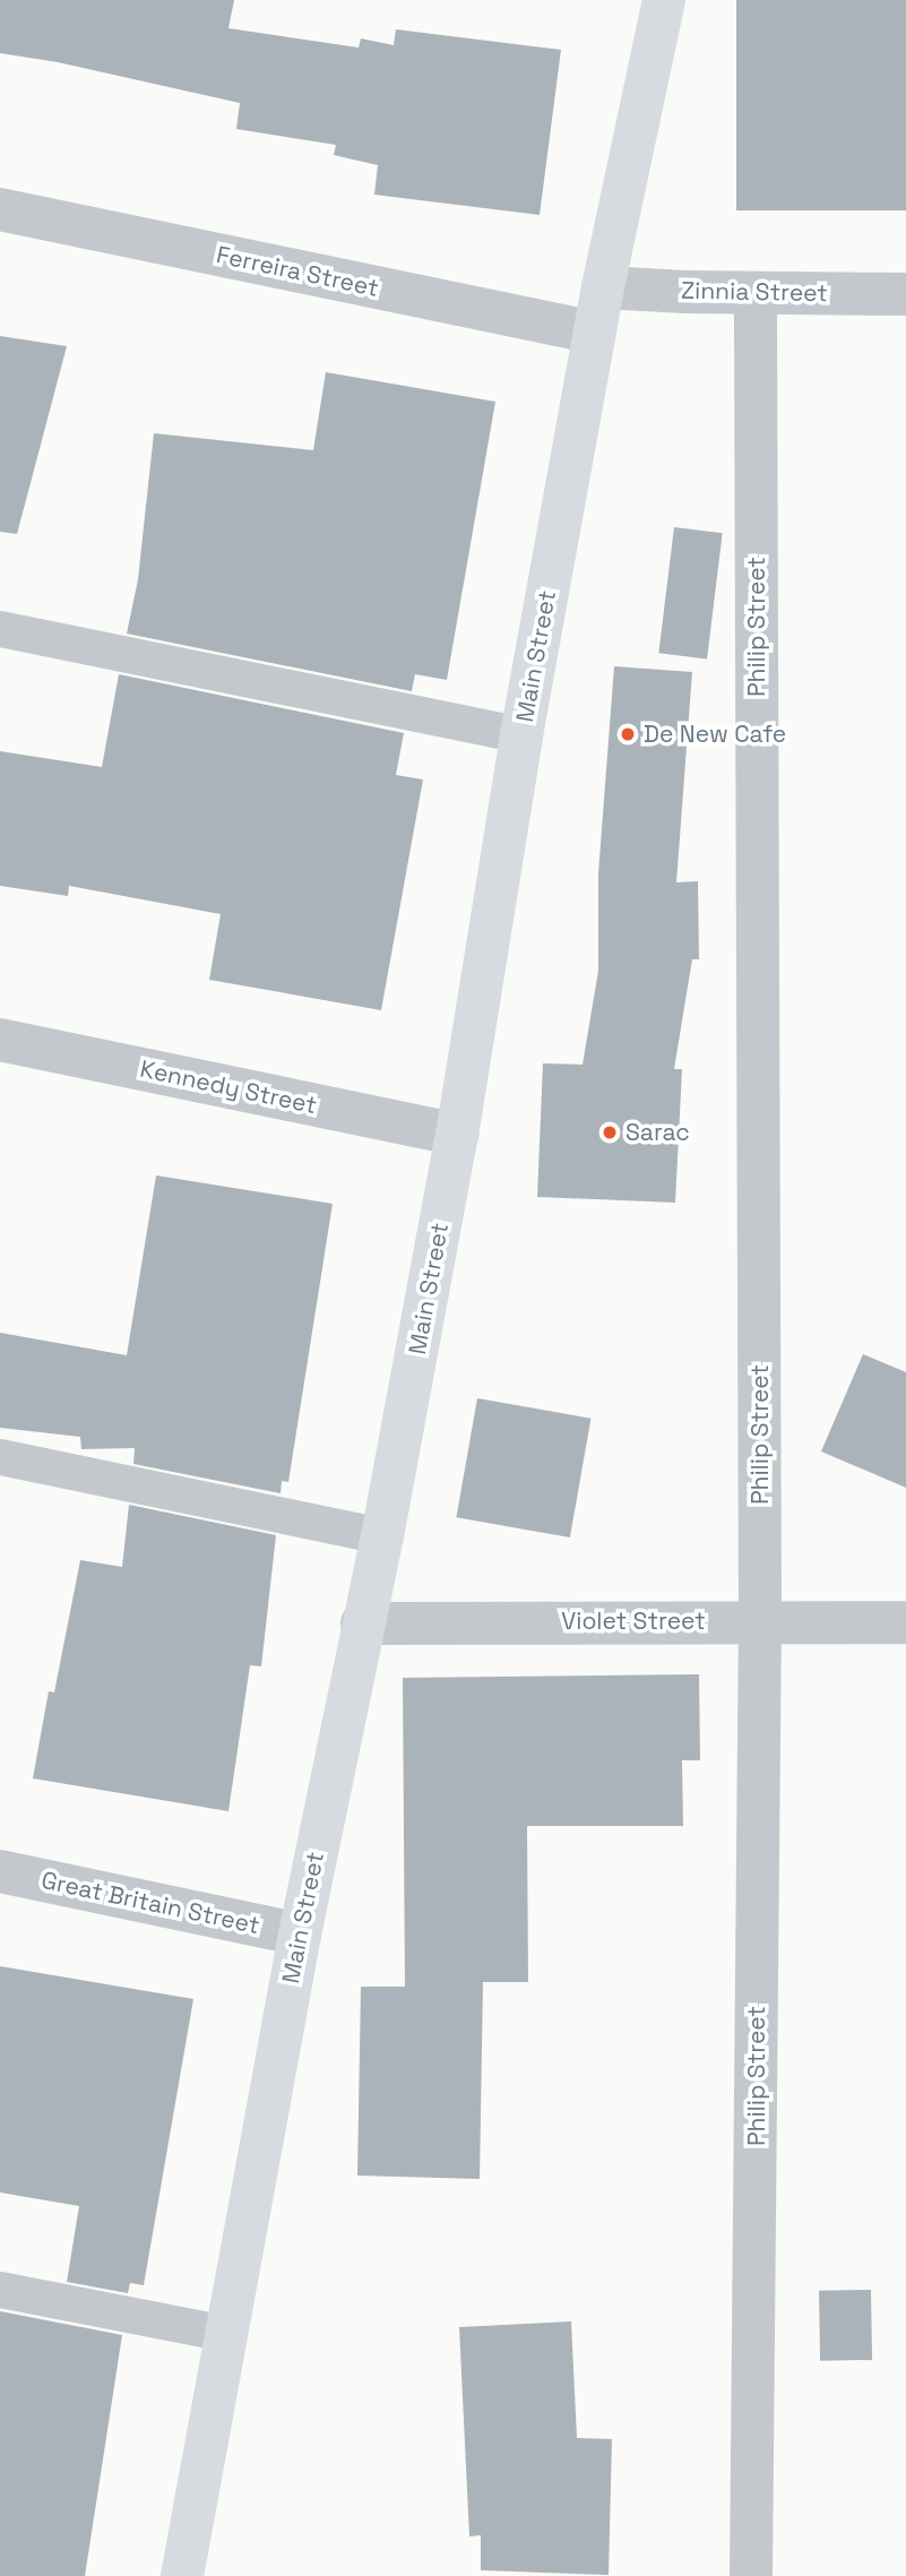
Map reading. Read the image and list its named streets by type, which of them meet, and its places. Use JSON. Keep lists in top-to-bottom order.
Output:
{
  "streets": {
    "main road": ["Main Street"],
    "street": [
      "Ferreira Street",
      "Zinnia Street",
      "Philip Street",
      "Kennedy Street",
      "Violet Street",
      "Great Britain Street"
    ]
  },
  "crossings": [
    ["Ferreira Street", "Main Street"],
    ["Zinnia Street", "Philip Street"],
    ["Zinnia Street", "Main Street"],
    ["Philip Street", "Violet Street"],
    ["Main Street", "Kennedy Street"],
    ["Main Street", "Violet Street"],
    ["Main Street", "Great Britain Street"]
  ],
  "places": ["De New Cafe", "Sarac"]
}
